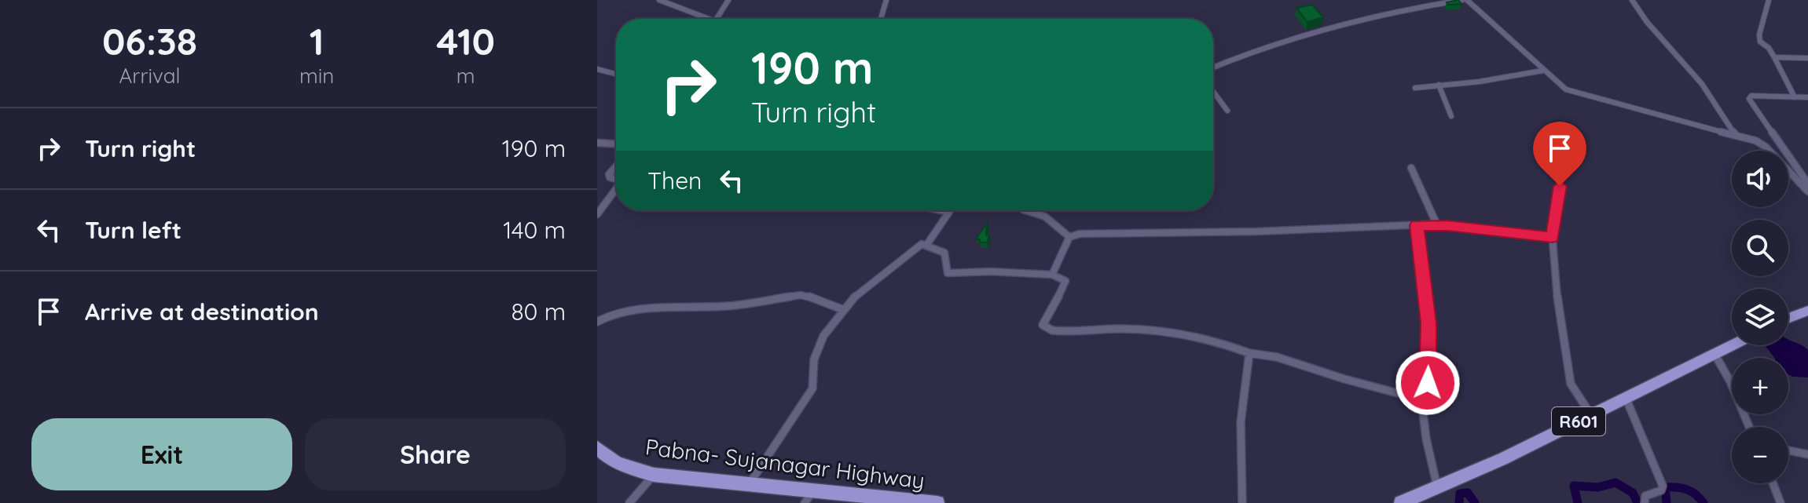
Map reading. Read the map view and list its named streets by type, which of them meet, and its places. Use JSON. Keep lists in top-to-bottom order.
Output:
{
  "streets": {
    "main road": ["R601", "Pabna- Sujanagar Highway"]
  },
  "page": {
    "eta": [
      "06:38",
      "Arrival",
      "1",
      "min",
      "410",
      "m"
    ],
    "turn": ["190 m", "Turn right"],
    "list": [
      {
        "name": "Turn right",
        "value": "190 m"
      },
      {
        "name": "Turn left",
        "value": "140 m"
      },
      {
        "name": "Arrive at destination",
        "value": "80 m"
      }
    ],
    "map_buttons": ["+", "−"],
    "then": "Then",
    "buttons": ["Exit", "Share"]
  }
}
